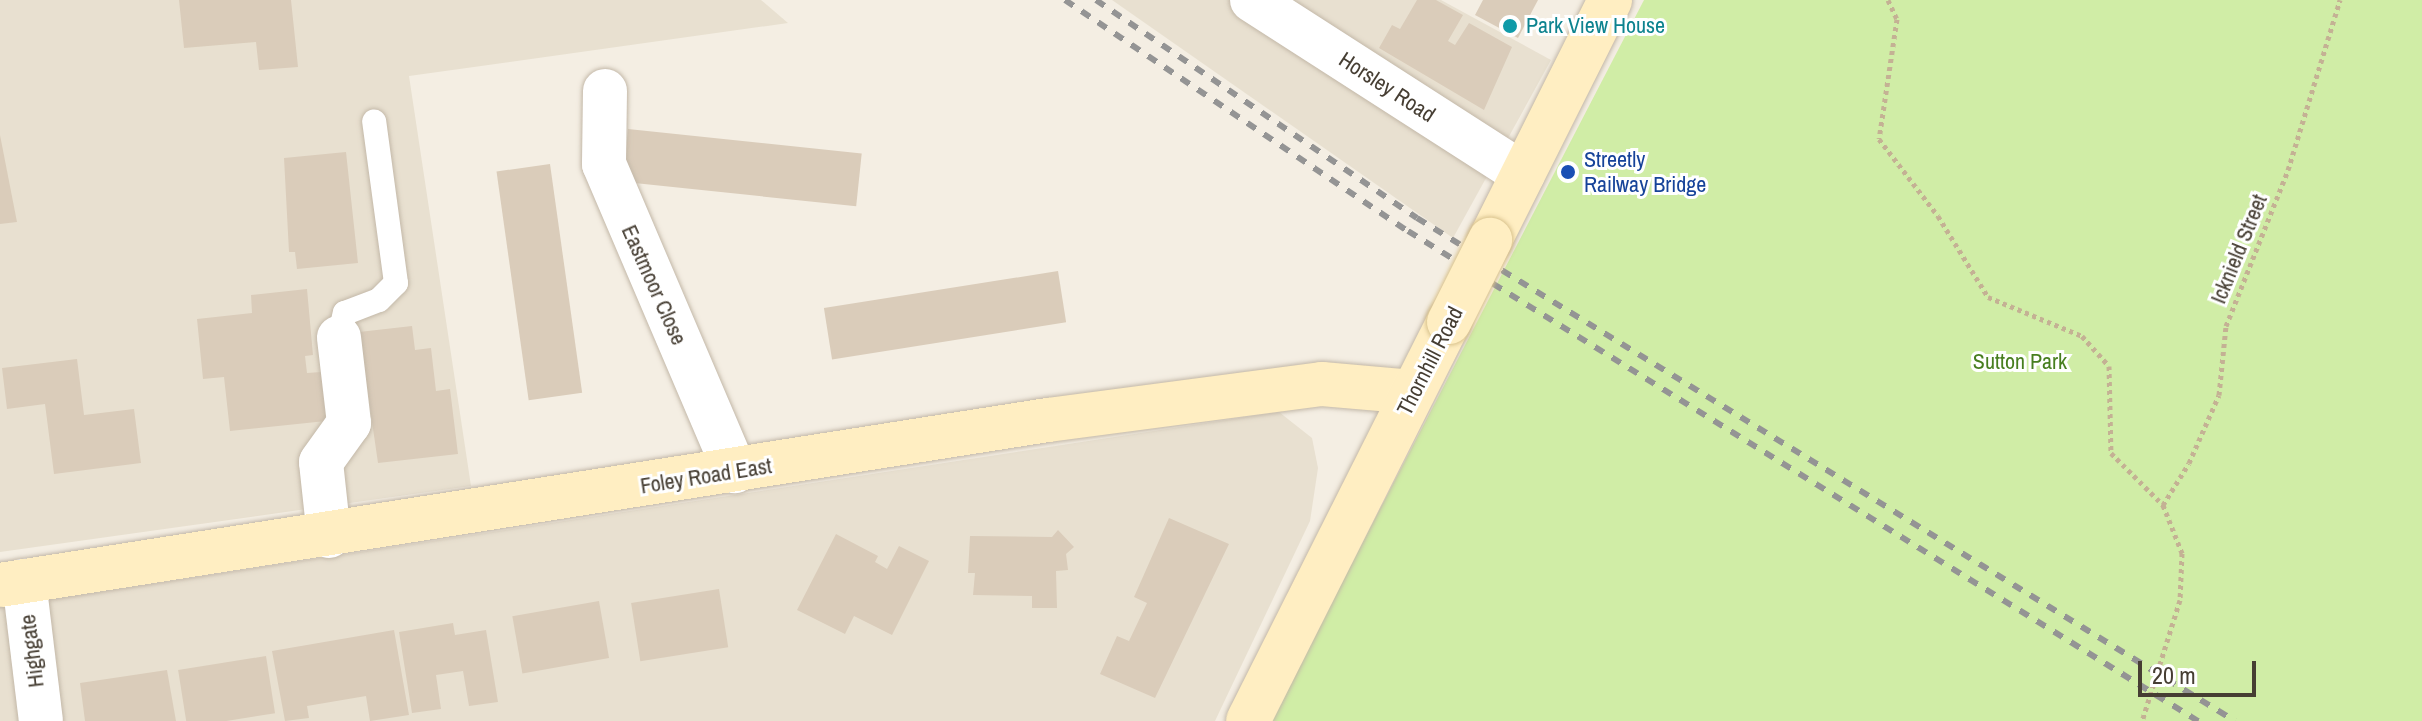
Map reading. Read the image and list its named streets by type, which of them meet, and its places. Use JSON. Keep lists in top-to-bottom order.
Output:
{
  "streets": {
    "main road": ["Thornhill Road", "Foley Road East"],
    "street": ["Horsley Road", "Eastmoor Close", "Highgate"],
    "path": ["Icknield Street"]
  },
  "crossings": [
    ["Horsley Road", "Thornhill Road"],
    ["Eastmoor Close", "Foley Road East"],
    ["Thornhill Road", "Foley Road East"],
    ["Foley Road East", "Highgate"]
  ],
  "parks": ["Sutton Park"],
  "places": ["Park View House", "Streetly Railway Bridge"],
  "scale_bar": "20 m"
}
